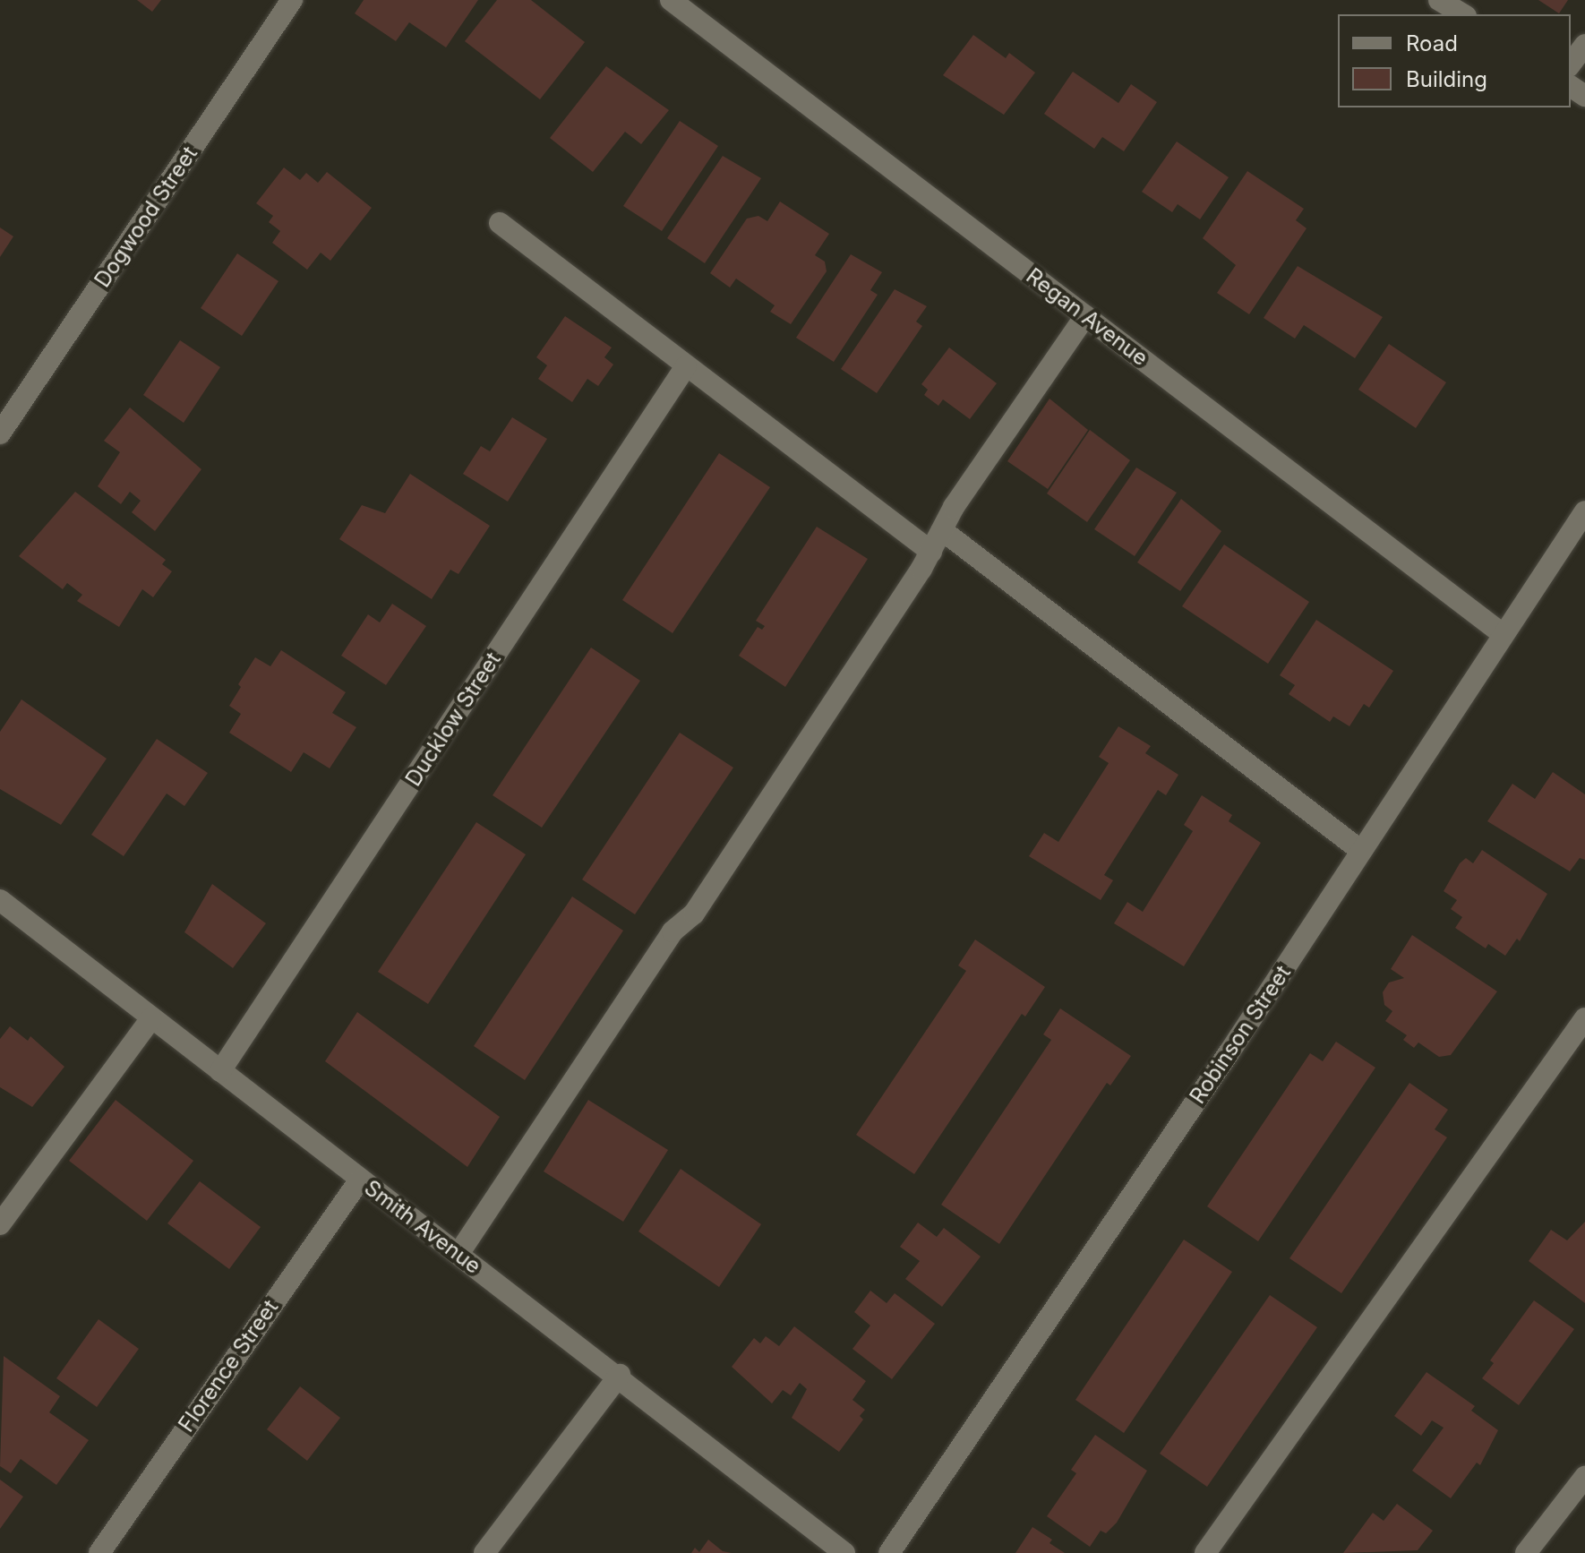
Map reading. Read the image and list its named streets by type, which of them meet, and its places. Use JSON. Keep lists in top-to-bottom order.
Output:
{
  "streets": {
    "street": [
      "Dogwood Street",
      "Regan Avenue",
      "Ducklow Street",
      "Robinson Street",
      "Smith Avenue",
      "Florence Street"
    ]
  },
  "crossings": [
    ["Regan Avenue", "Robinson Street"],
    ["Ducklow Street", "Smith Avenue"],
    ["Smith Avenue", "Florence Street"]
  ],
  "legend": ["Road", "Building"]
}
